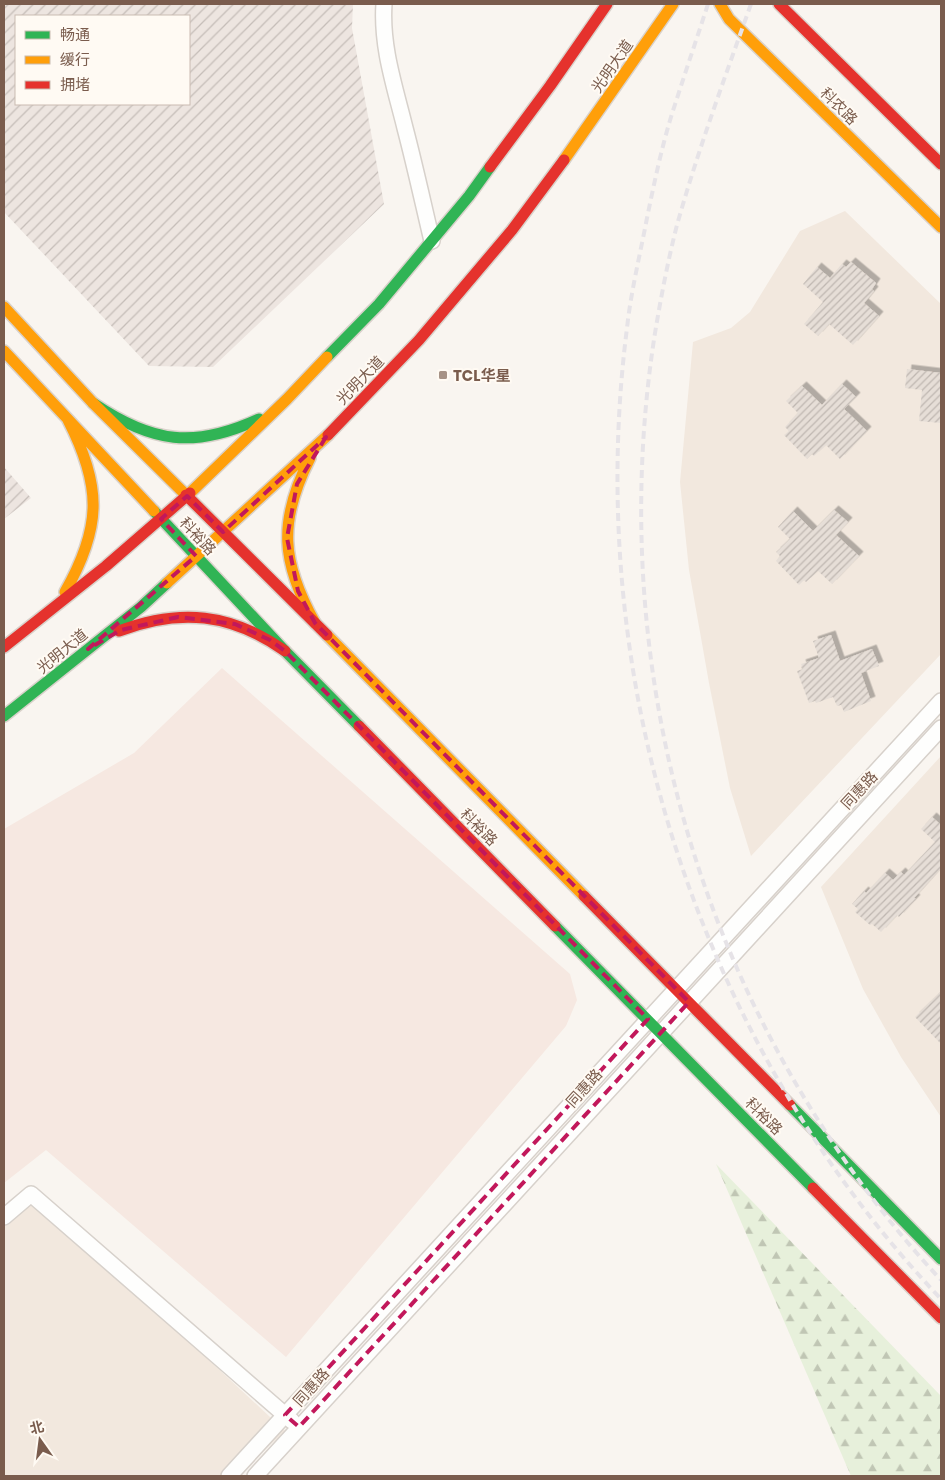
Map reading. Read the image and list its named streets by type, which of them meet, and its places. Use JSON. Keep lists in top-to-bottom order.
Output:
{
  "streets": {
    "main road": ["光明大道", "科农路", "科裕路"],
    "street": ["同惠路"]
  },
  "crossings": [
    ["光明大道", "科裕路"],
    ["科裕路", "同惠路"]
  ],
  "places": {
    "transit": ["TCL华星"]
  },
  "legend": ["畅通", "缓行", "拥堵"],
  "north": "top"
}
